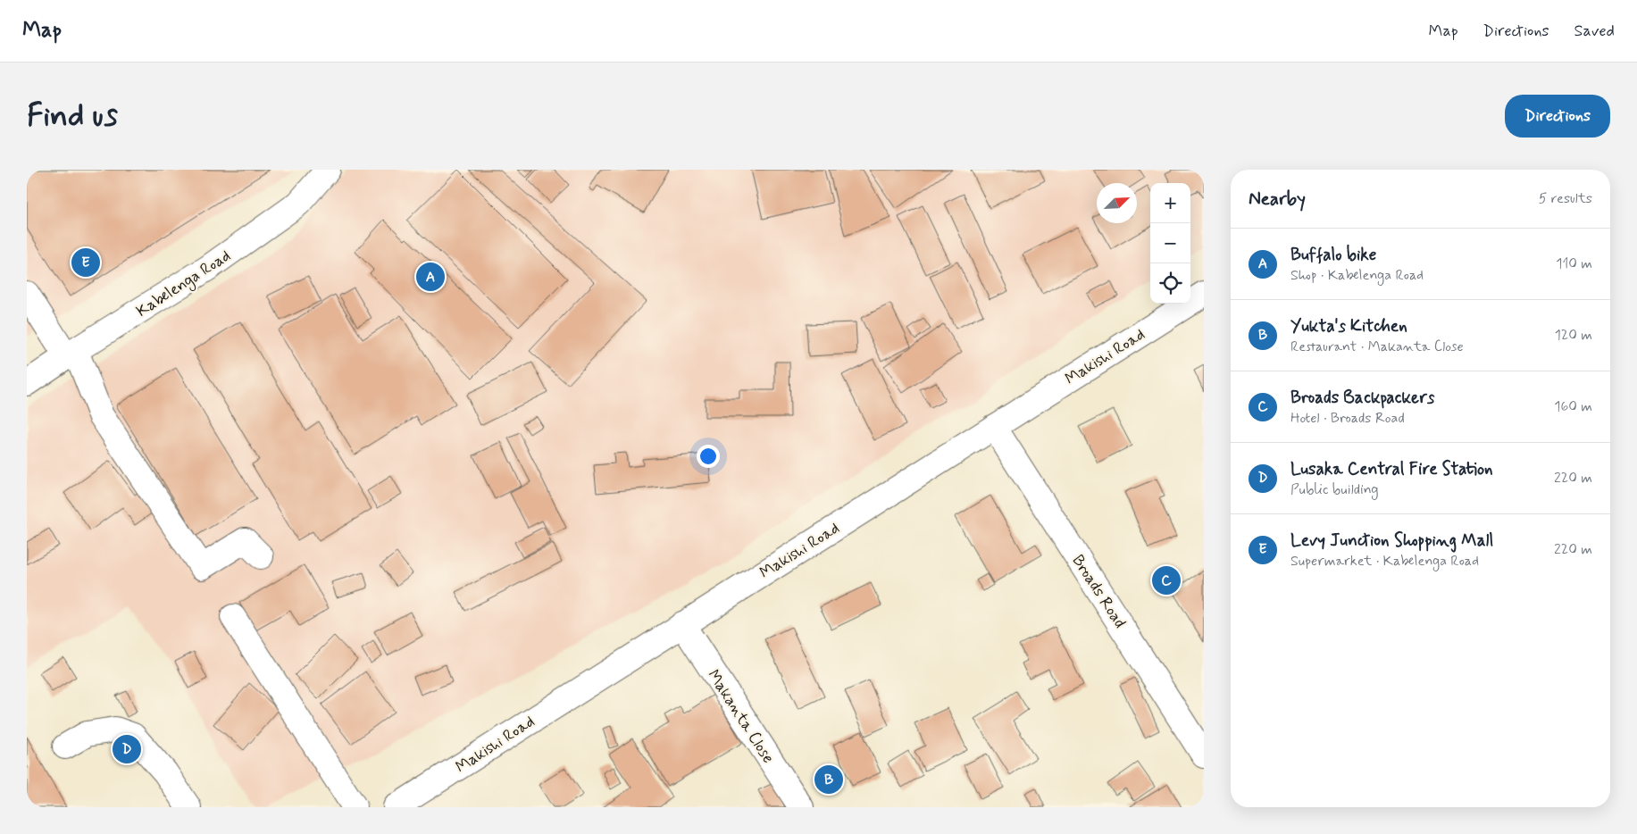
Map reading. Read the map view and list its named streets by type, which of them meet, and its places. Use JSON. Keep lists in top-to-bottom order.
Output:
{
  "streets": {
    "street": [
      "Kabelenga Road",
      "Makishi Road",
      "Broads Road",
      "Makanta Close"
    ]
  },
  "crossings": [
    ["Makishi Road", "Broads Road"],
    ["Makishi Road", "Makanta Close"]
  ],
  "north": "top right",
  "page": {
    "header": "Map",
    "nav": ["Map", "Directions", "Saved"],
    "buttons": "Directions",
    "title": "Find us",
    "heading": ["Nearby", "5 results"],
    "map_buttons": ["+", "−"],
    "list": [
      {
        "mark": "A",
        "name": "Buffalo bike",
        "note": "Shop · Kabelenga Road",
        "value": "110 m"
      },
      {
        "mark": "B",
        "name": "Yukta's Kitchen",
        "note": "Restaurant · Makanta Close",
        "value": "120 m"
      },
      {
        "mark": "C",
        "name": "Broads Backpackers",
        "note": "Hotel · Broads Road",
        "value": "160 m"
      },
      {
        "mark": "D",
        "name": "Lusaka Central Fire Station",
        "note": "Public building",
        "value": "220 m"
      },
      {
        "mark": "E",
        "name": "Levy Junction Shopping Mall",
        "note": "Supermarket · Kabelenga Road",
        "value": "220 m"
      }
    ],
    "pins": [
      "E",
      "A",
      "C",
      "D",
      "B"
    ]
  }
}
